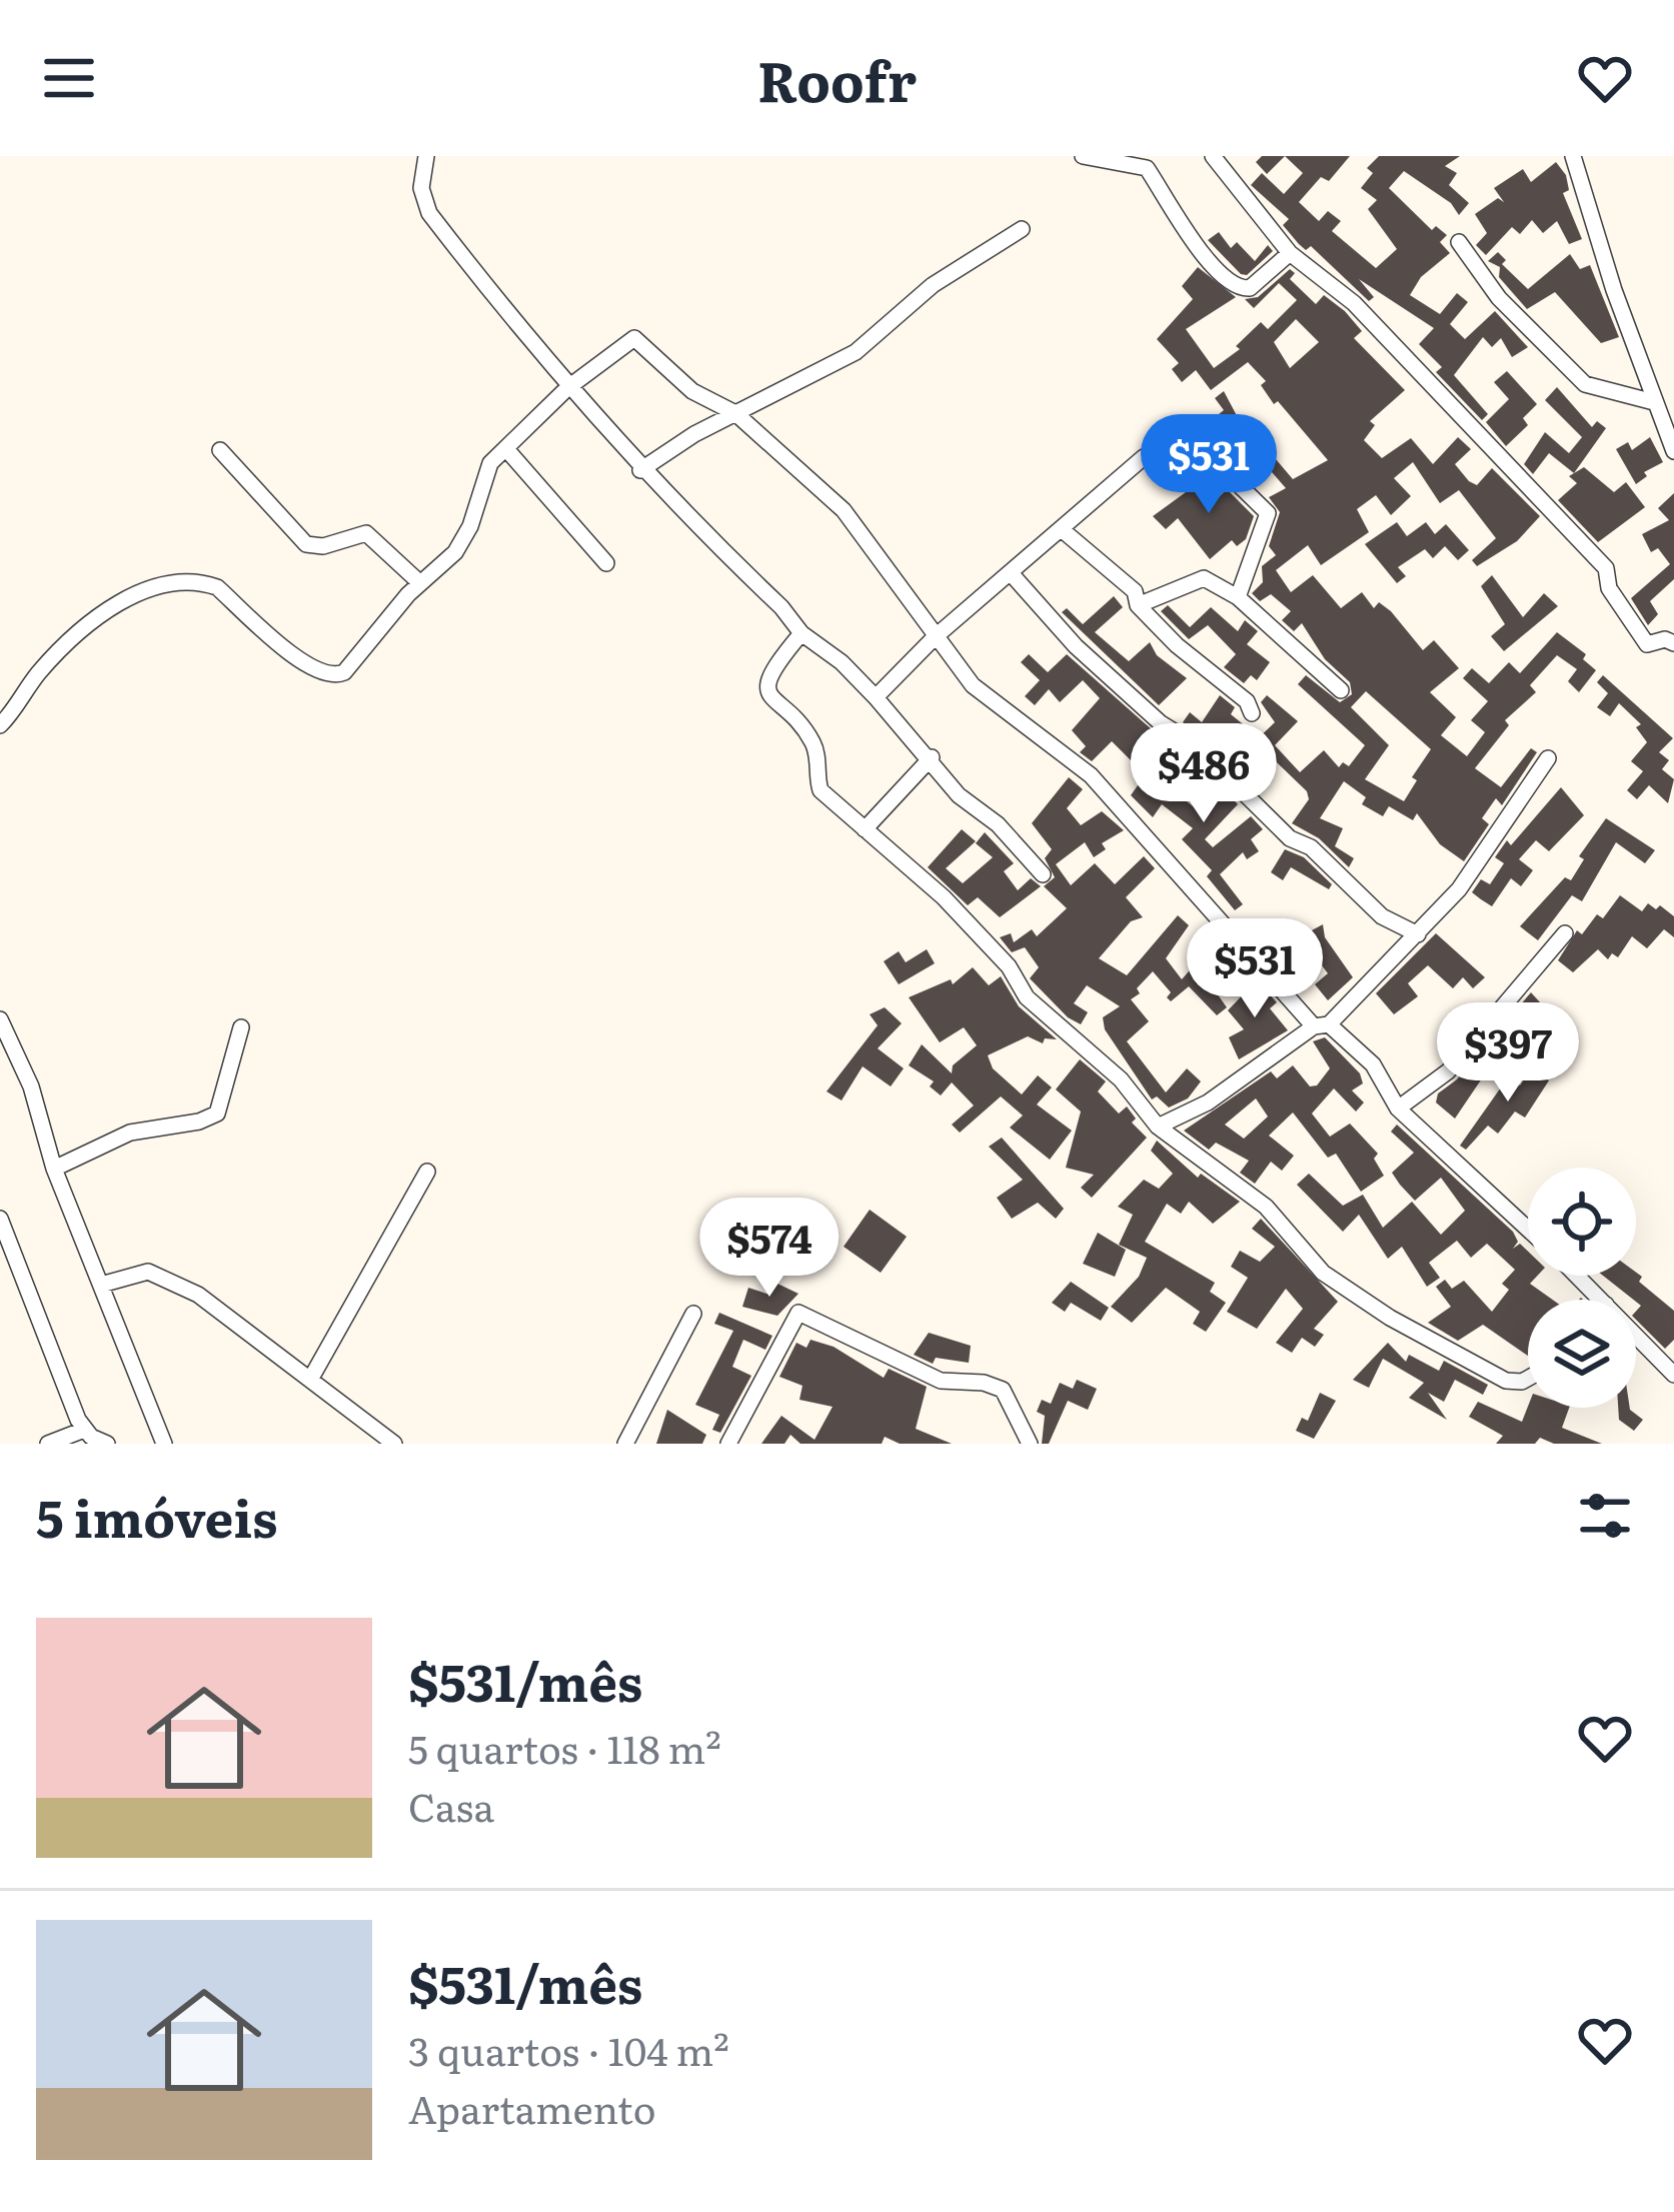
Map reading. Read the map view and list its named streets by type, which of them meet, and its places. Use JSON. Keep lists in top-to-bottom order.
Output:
{
  "page": {
    "header": "Roofr",
    "price": [
      "$531",
      "$486",
      "$531",
      "$397",
      "$574"
    ],
    "heading": "5 imóveis",
    "list": [
      {
        "name": "$531/mês",
        "note": "5 quartos · 118 m² · Casa"
      },
      {
        "name": "$531/mês",
        "note": "3 quartos · 104 m² · Apartamento"
      }
    ]
  }
}
